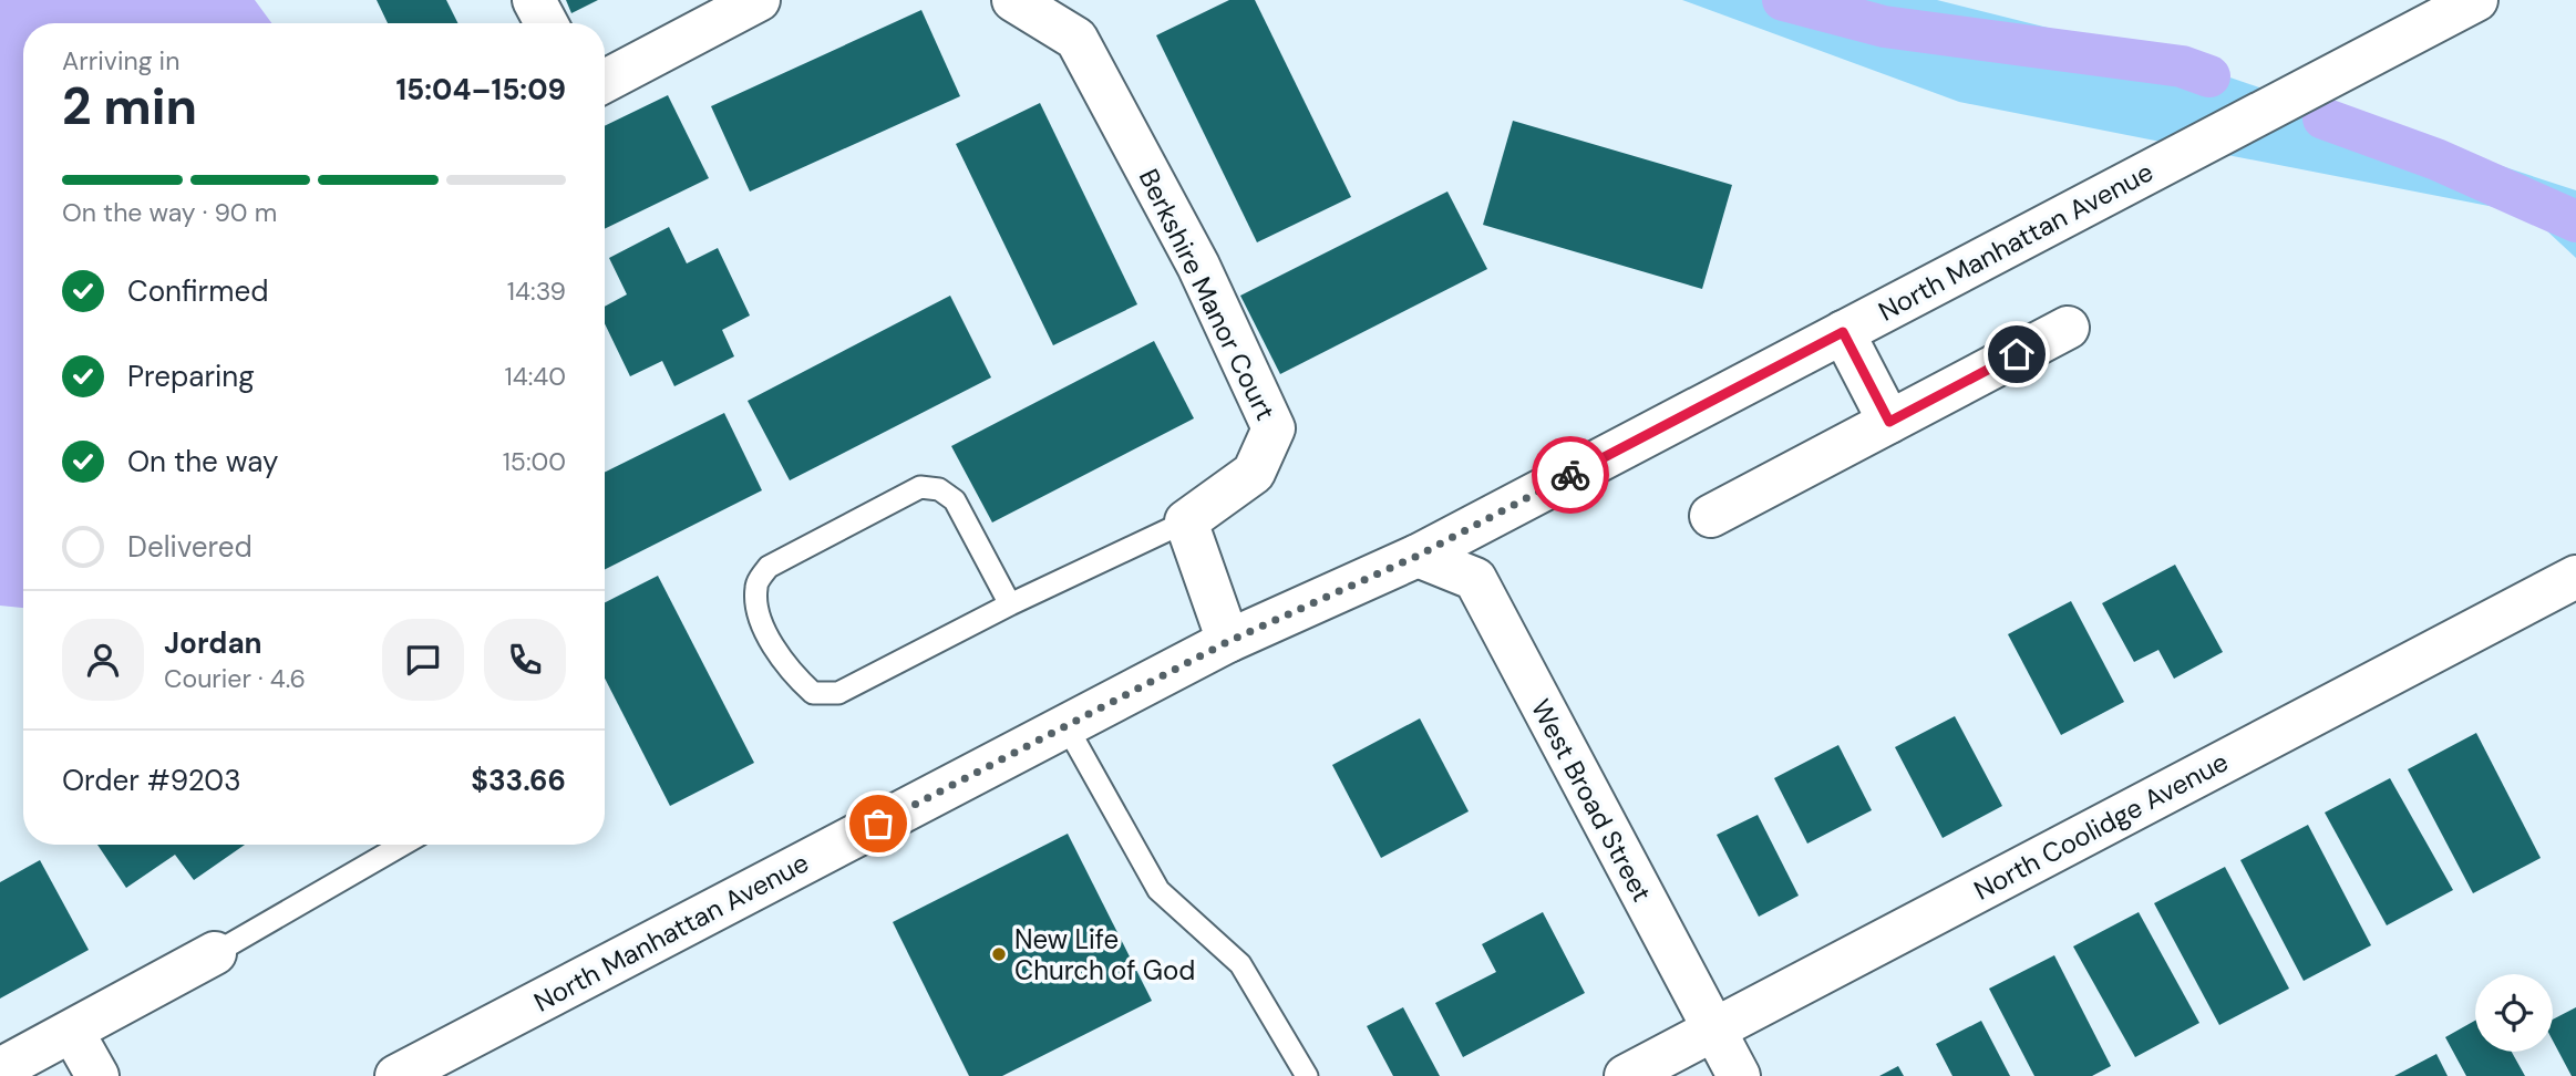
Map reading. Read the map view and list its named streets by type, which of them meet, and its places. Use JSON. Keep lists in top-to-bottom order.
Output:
{
  "streets": {
    "street": [
      "North Manhattan Avenue",
      "Berkshire Manor Court",
      "West Broad Street",
      "North Coolidge Avenue"
    ]
  },
  "crossings": [
    ["North Manhattan Avenue", "West Broad Street"],
    ["West Broad Street", "North Coolidge Avenue"]
  ],
  "places": ["New Life Church of God"],
  "page": {
    "heading": ["2 min", "Arriving in", "15:04–15:09"],
    "panel": [
      "Jordan",
      "Courier · 4.6",
      "Order #9203",
      "$33.66"
    ],
    "bar": "On the way · 90 m",
    "list": [
      ["Confirmed", "14:39"],
      ["Preparing", "14:40"],
      ["On the way", "15:00"],
      "Delivered"
    ]
  }
}
